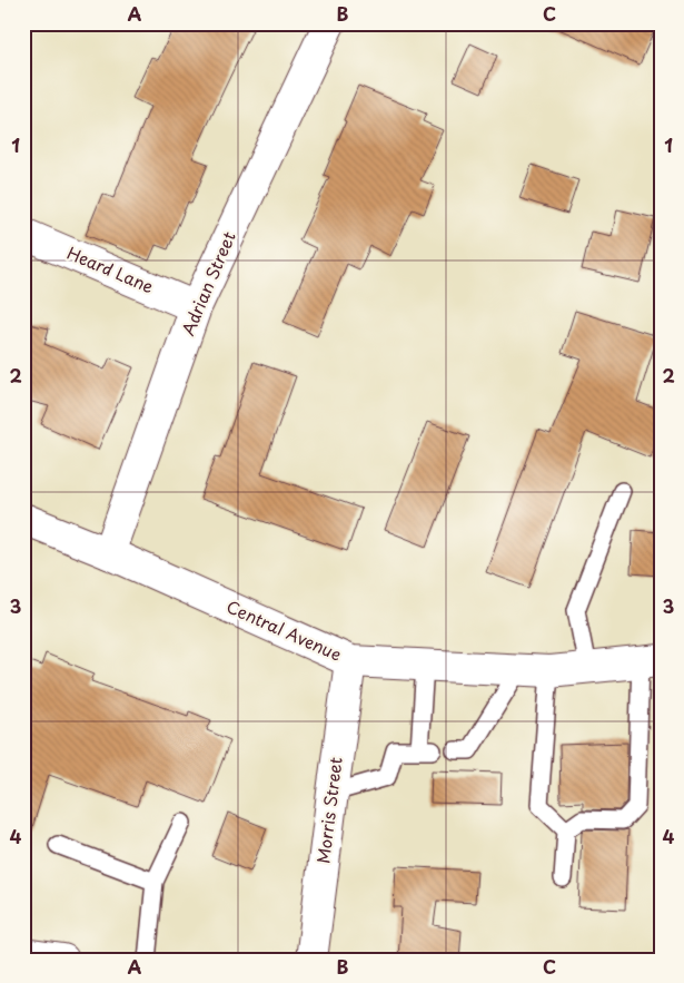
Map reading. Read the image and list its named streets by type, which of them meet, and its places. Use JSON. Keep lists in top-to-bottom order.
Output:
{
  "streets": {
    "street": [
      "Heard Lane",
      "Adrian Street",
      "Central Avenue",
      "Morris Street"
    ]
  },
  "crossings": [
    ["Heard Lane", "Adrian Street"],
    ["Adrian Street", "Central Avenue"],
    ["Central Avenue", "Morris Street"]
  ],
  "grid": {
    "columns": ["A", "B", "C"],
    "rows": [
      "1",
      "2",
      "3",
      "4"
    ]
  }
}
